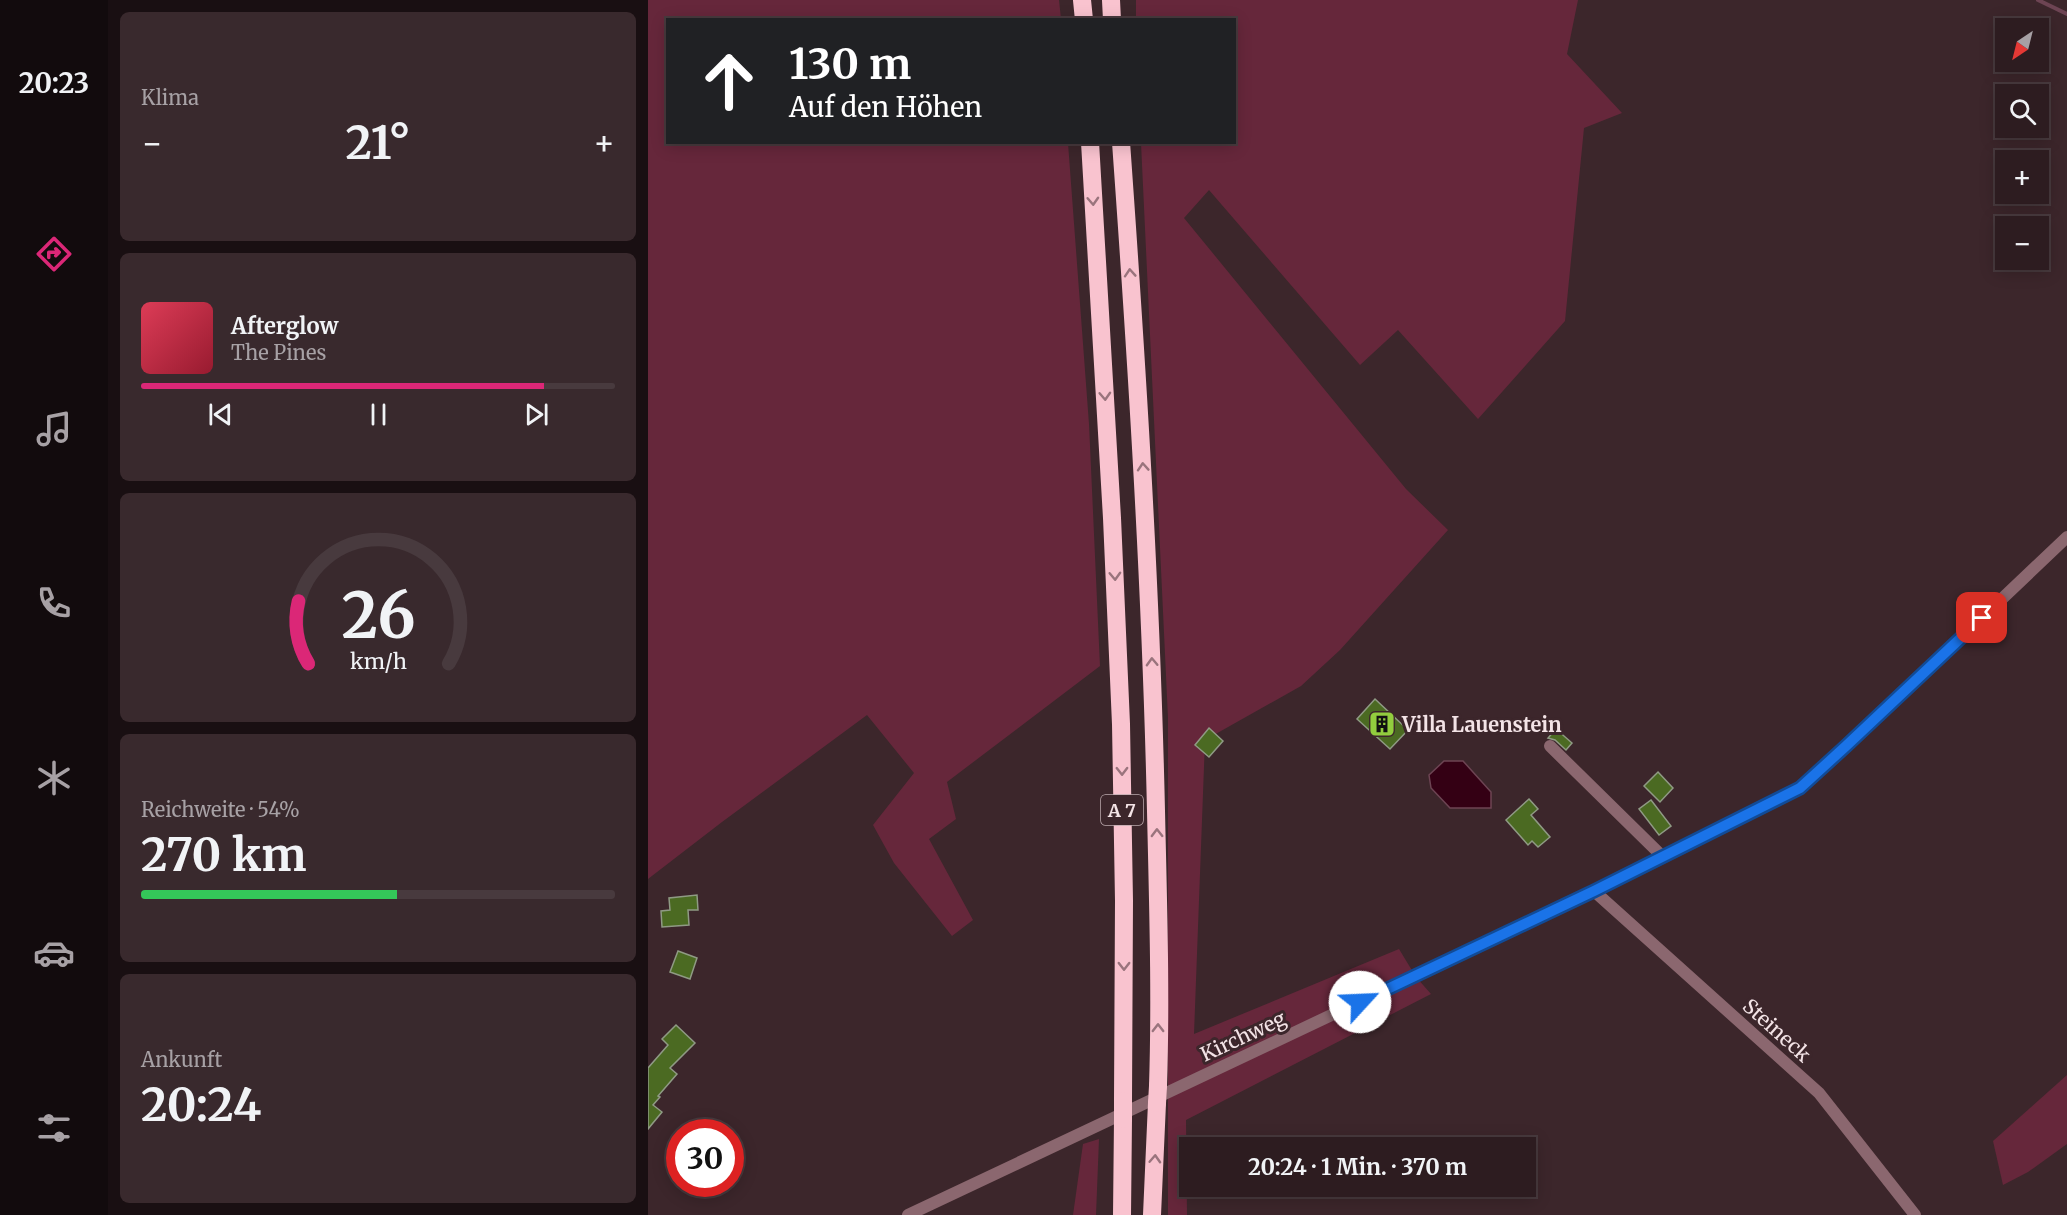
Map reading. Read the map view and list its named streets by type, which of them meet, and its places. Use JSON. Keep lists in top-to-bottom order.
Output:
{
  "streets": {
    "highway": ["A 7"],
    "street": ["Steineck", "Kirchweg"]
  },
  "crossings": [
    ["Steineck", "Kirchweg"]
  ],
  "places": {
    "building": ["Villa Lauenstein"]
  },
  "north": "bottom left",
  "page": {
    "tabs": "20:23",
    "tile": [
      "Klima",
      ["Reichweite · 54%", "270 km"],
      ["Ankunft", "20:24"]
    ],
    "map_buttons": ["+", "−"],
    "turn": ["130 m", "Auf den Höhen"],
    "heat": ["−", "21°", "+"],
    "song": ["Afterglow", "The Pines"],
    "limit": "30",
    "trip": "20:24 · 1 Min. · 370 m",
    "gauge": ["26", "km/h"]
  }
}
